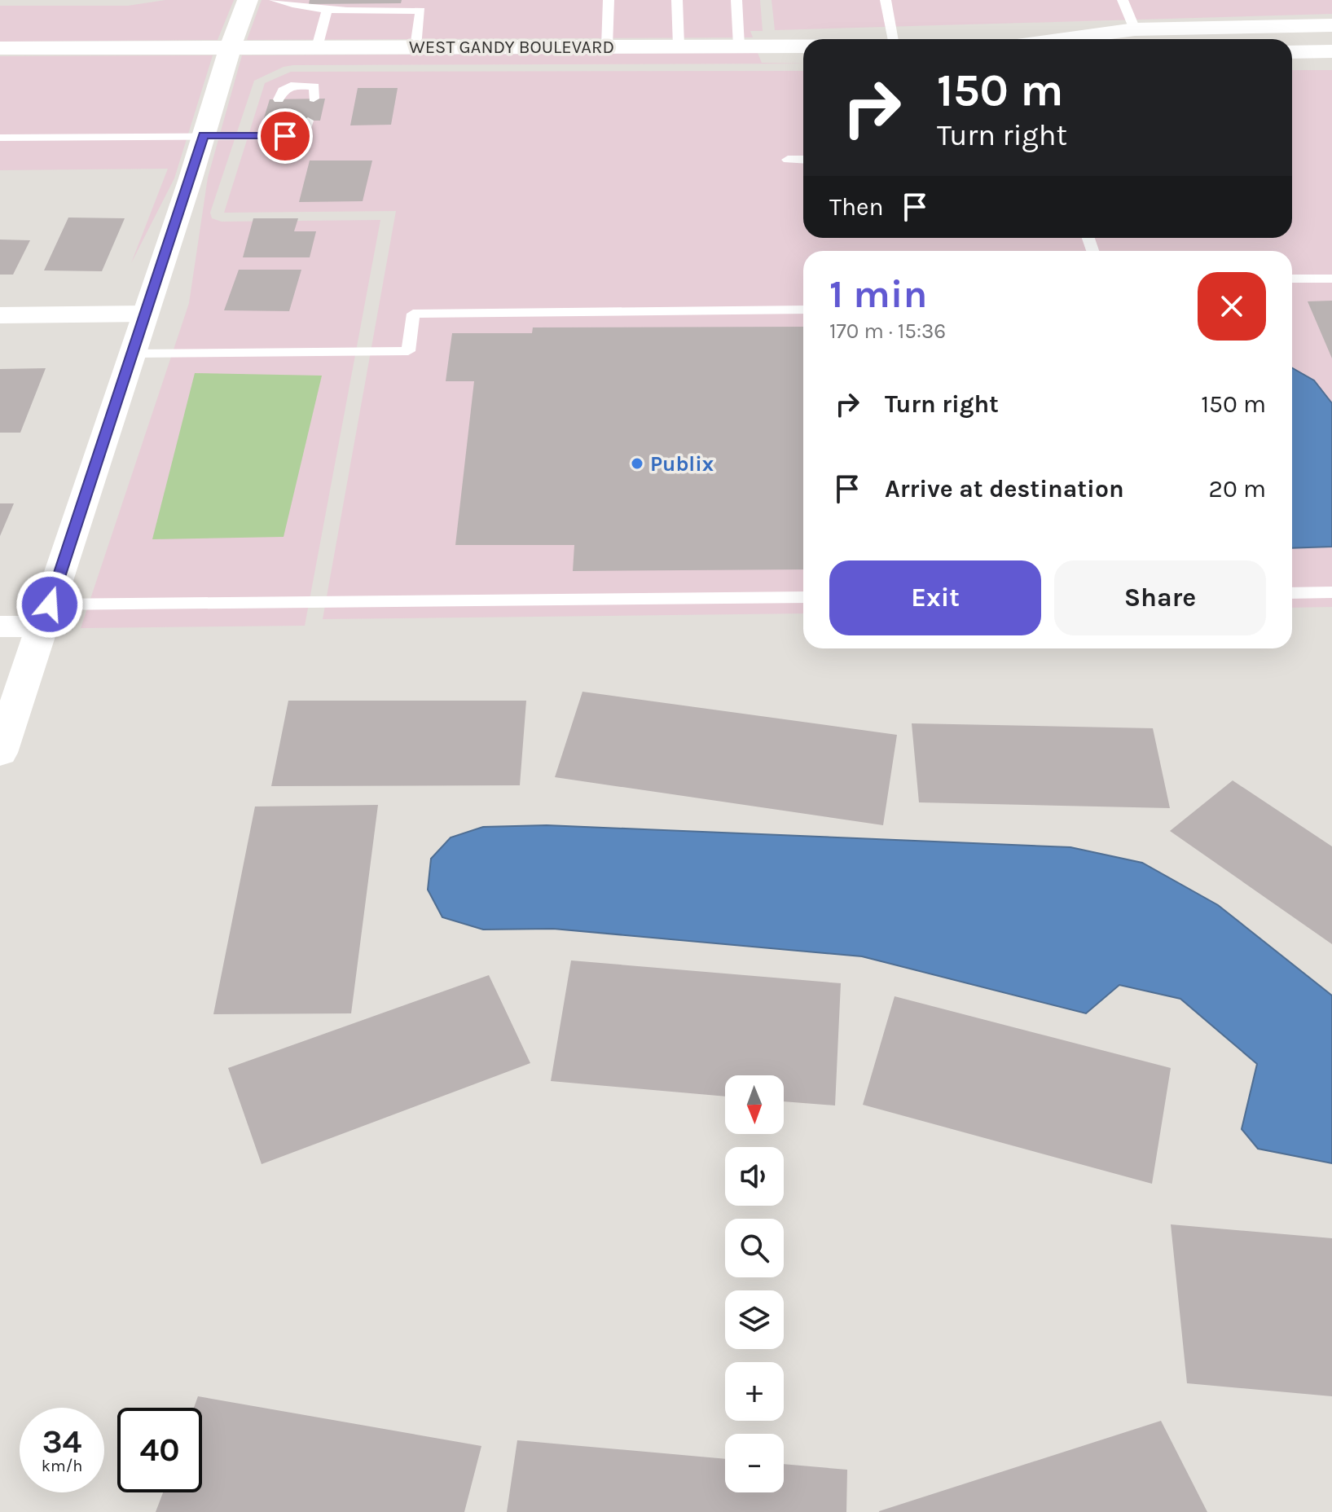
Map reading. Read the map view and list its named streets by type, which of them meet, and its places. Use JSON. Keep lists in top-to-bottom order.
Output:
{
  "streets": {
    "main road": ["WEST GANDY BOULEVARD"]
  },
  "places": ["Publix"],
  "north": "bottom",
  "page": {
    "turn": ["150 m", "Turn right"],
    "then": "Then",
    "heading": ["1 min", "170 m · 15:36"],
    "list": [
      {
        "name": "Turn right",
        "value": "150 m"
      },
      {
        "name": "Arrive at destination",
        "value": "20 m"
      }
    ],
    "buttons": ["Exit", "Share"],
    "map_buttons": ["+", "−"],
    "speed": "34 km/h",
    "limit": "40"
  }
}
